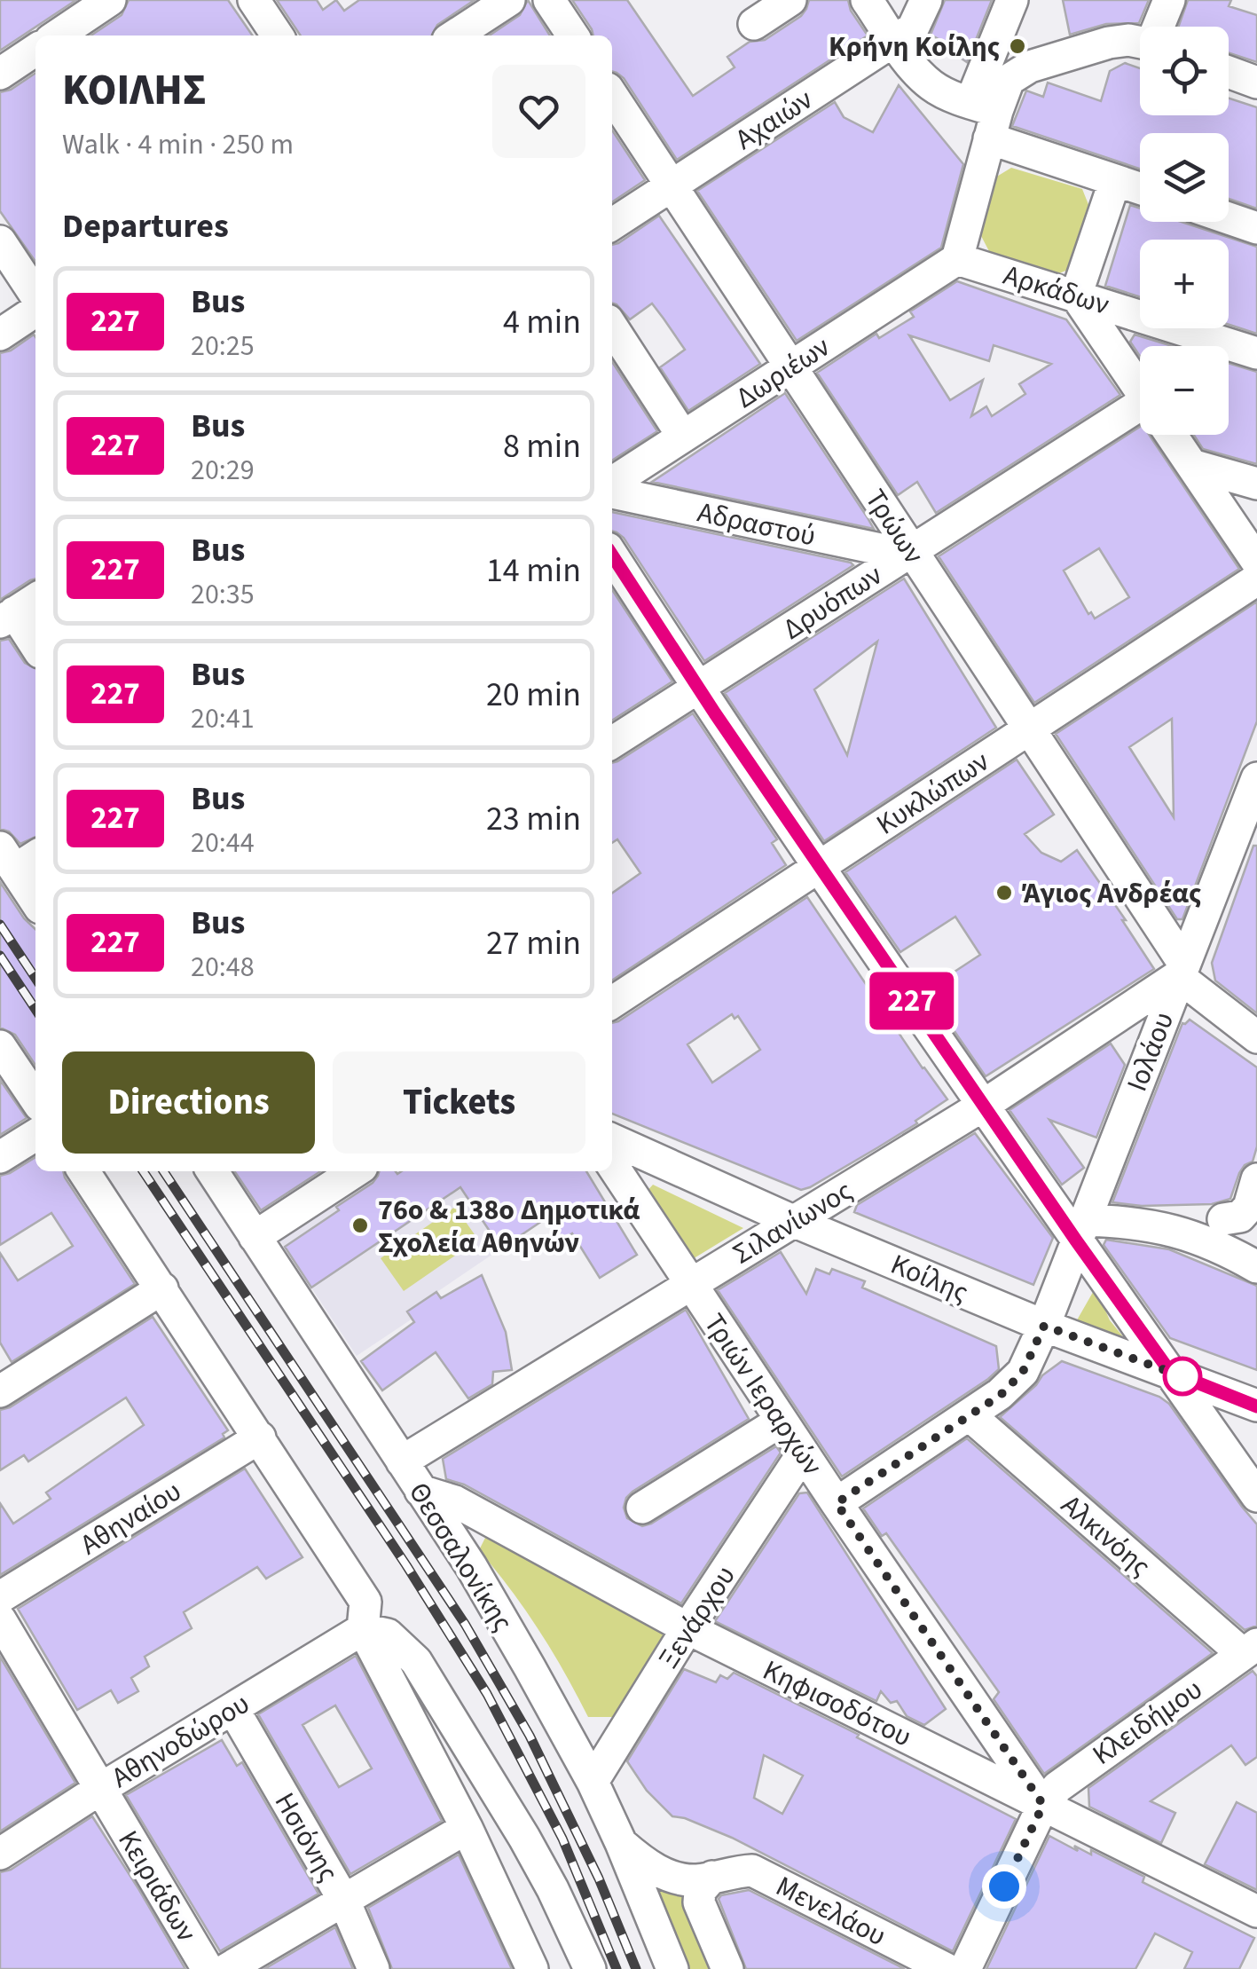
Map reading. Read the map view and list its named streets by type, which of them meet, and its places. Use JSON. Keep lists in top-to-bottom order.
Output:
{
  "streets": {
    "street": [
      "Αχαιών",
      "Αρκάδων",
      "Δωριέων",
      "Αδραστού",
      "Τρώων",
      "Δρυόπων",
      "Κυκλώπων",
      "Ιολάου",
      "Σιλανίωνος",
      "Κοίλης",
      "Τριών Ιεραρχών",
      "Αθηναίου",
      "Αλκινόης",
      "Θεσσαλονίκης",
      "Ξενάρχου",
      "Κηφισοδότου",
      "Κλειδήμου",
      "Αθηνοδώρου",
      "Ησιόνης",
      "Κειριάδων",
      "Μενελάου"
    ]
  },
  "crossings": [
    ["Αχαιών", "Τρώων"],
    ["Αρκάδων", "Δωριέων"],
    ["Δωριέων", "Τρώων"],
    ["Αδραστού", "Τρώων"],
    ["Αδραστού", "Δρυόπων"],
    ["Τρώων", "Δρυόπων"],
    ["Τρώων", "Κυκλώπων"],
    ["Τρώων", "Ιολάου"],
    ["Τρώων", "Σιλανίωνος"],
    ["Ιολάου", "Σιλανίωνος"],
    ["Ιολάου", "Κοίλης"],
    ["Ιολάου", "Τριών Ιεραρχών"],
    ["Ιολάου", "Αλκινόης"],
    ["Σιλανίωνος", "Κοίλης"],
    ["Σιλανίωνος", "Τριών Ιεραρχών"],
    ["Σιλανίωνος", "Θεσσαλονίκης"],
    ["Τριών Ιεραρχών", "Ξενάρχου"],
    ["Τριών Ιεραρχών", "Κηφισοδότου"],
    ["Τριών Ιεραρχών", "Κλειδήμου"],
    ["Αλκινόης", "Κλειδήμου"],
    ["Θεσσαλονίκης", "Ξενάρχου"],
    ["Θεσσαλονίκης", "Κηφισοδότου"],
    ["Θεσσαλονίκης", "Μενελάου"],
    ["Ξενάρχου", "Κηφισοδότου"],
    ["Κηφισοδότου", "Κλειδήμου"],
    ["Αθηνοδώρου", "Ησιόνης"],
    ["Αθηνοδώρου", "Κειριάδων"]
  ],
  "places": ["Κρήνη Κοίλης", "Άγιος Ανδρέας", "76ο & 138ο Δημοτικά Σχολεία Αθηνών"],
  "lines": ["bus line 227"],
  "page": {
    "on_map": "227",
    "map_buttons": ["+", "−"],
    "heading": [
      ["ΚΟΙΛΗΣ", "Walk · 4 min · 250 m"],
      "Departures"
    ],
    "list": [
      {
        "mark": "227",
        "name": "Bus",
        "note": "20:25",
        "value": "4 min"
      },
      {
        "mark": "227",
        "name": "Bus",
        "note": "20:29",
        "value": "8 min"
      },
      {
        "mark": "227",
        "name": "Bus",
        "note": "20:35",
        "value": "14 min"
      },
      {
        "mark": "227",
        "name": "Bus",
        "note": "20:41",
        "value": "20 min"
      },
      {
        "mark": "227",
        "name": "Bus",
        "note": "20:44",
        "value": "23 min"
      },
      {
        "mark": "227",
        "name": "Bus",
        "note": "20:48",
        "value": "27 min"
      }
    ],
    "buttons": ["Directions", "Tickets"]
  }
}
